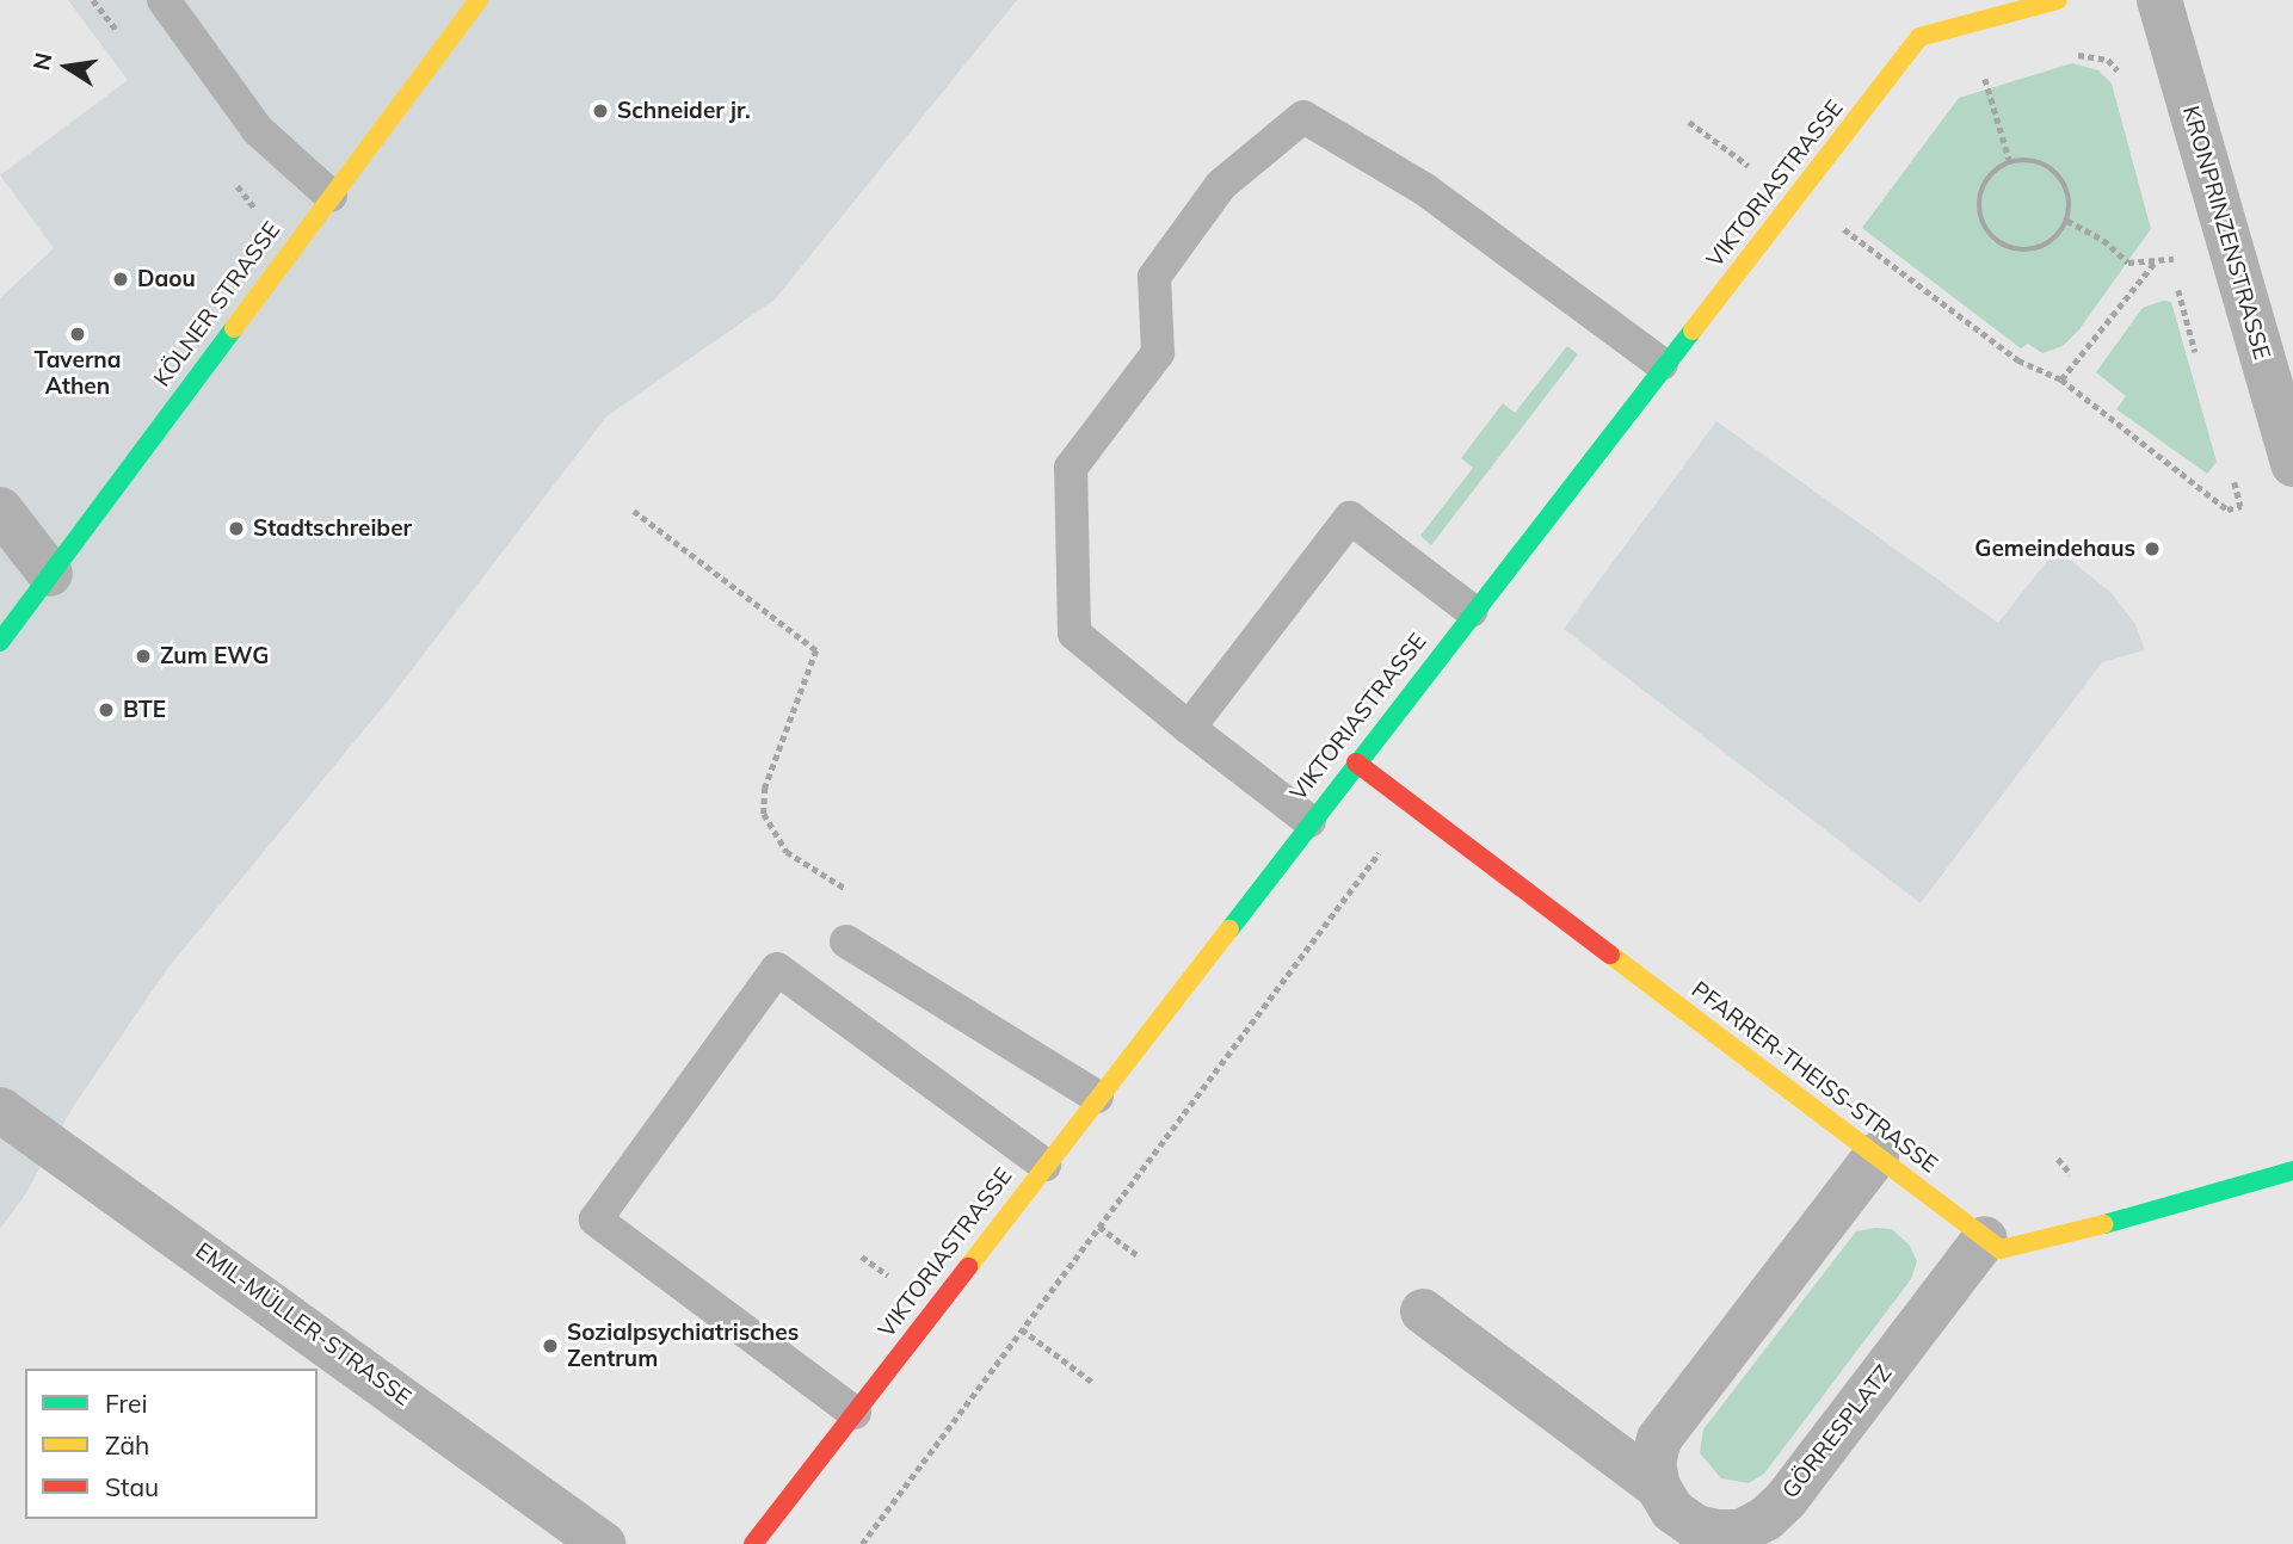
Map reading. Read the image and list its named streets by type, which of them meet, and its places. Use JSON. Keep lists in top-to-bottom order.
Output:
{
  "streets": {
    "street": [
      "VIKTORIASTRASSE",
      "KRONPRINZENSTRASSE",
      "KÖLNER STRASSE",
      "PFARRER-THEISS-STRASSE",
      "EMIL-MÜLLER-STRASSE",
      "GÖRRESPLATZ"
    ]
  },
  "crossings": [
    ["VIKTORIASTRASSE", "PFARRER-THEISS-STRASSE"],
    ["PFARRER-THEISS-STRASSE", "GÖRRESPLATZ"]
  ],
  "places": [
    "Schneider jr.",
    "Daou",
    "Taverna Athen",
    "Stadtschreiber",
    "Gemeindehaus",
    "Zum EWG",
    "BTE",
    "Sozialpsychiatrisches Zentrum"
  ],
  "legend": ["Frei", "Zäh", "Stau"],
  "north": "left"
}
